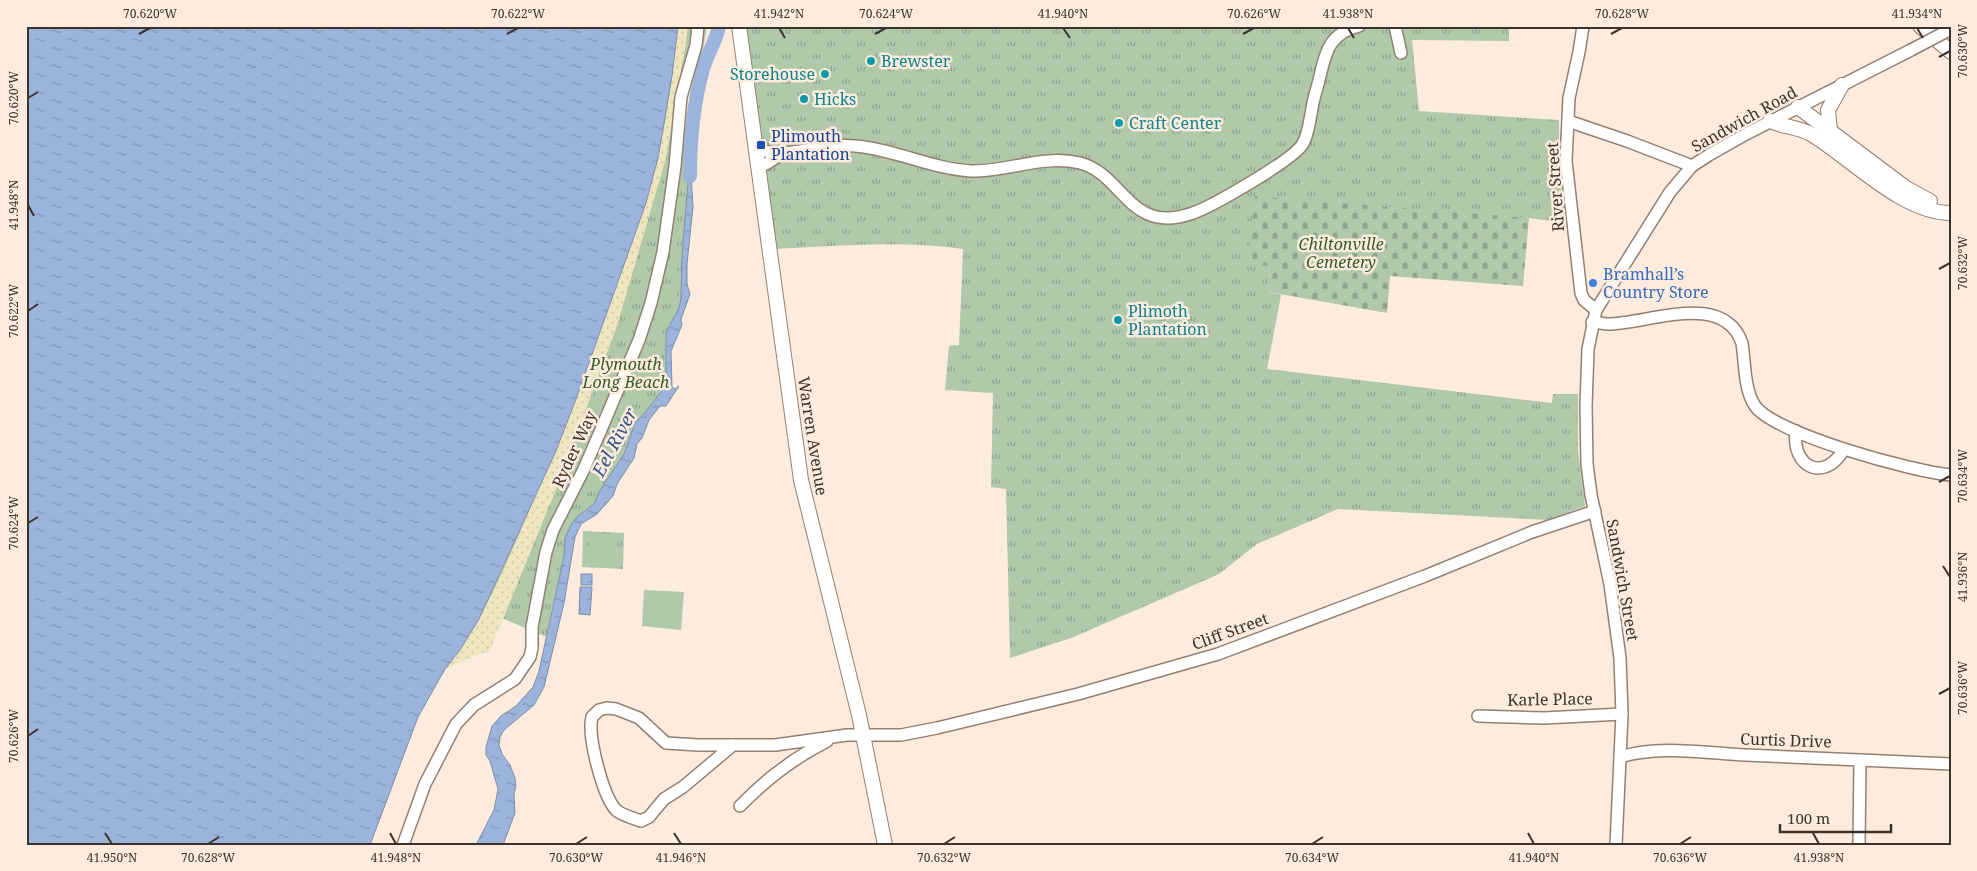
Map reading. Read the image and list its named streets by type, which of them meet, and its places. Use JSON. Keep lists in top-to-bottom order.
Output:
{
  "streets": {
    "main road": ["Warren Avenue"],
    "street": [
      "Sandwich Road",
      "River Street",
      "Ryder Way",
      "Sandwich Street",
      "Cliff Street",
      "Karle Place",
      "Curtis Drive"
    ]
  },
  "crossings": [
    ["Sandwich Road", "River Street"],
    ["Sandwich Road", "Sandwich Street"],
    ["Warren Avenue", "Cliff Street"],
    ["Sandwich Street", "Cliff Street"],
    ["Sandwich Street", "Karle Place"],
    ["Sandwich Street", "Curtis Drive"]
  ],
  "water": ["Eel River"],
  "parks": ["Chiltonville Cemetery", "Plymouth Long Beach"],
  "places": {
    "other": [
      "Brewster",
      "Storehouse",
      "Hicks",
      "Craft Center",
      "Bramhall’s Country Store",
      "Plimoth Plantation"
    ],
    "transit": ["Plimouth Plantation"]
  },
  "scale_bar": "100 m",
  "coordinates": [
    "70.620°W",
    "70.622°W",
    "41.942°N",
    "70.624°W",
    "41.940°N",
    "70.626°W",
    "41.938°N",
    "70.628°W",
    "41.934°N",
    "70.630°W",
    "41.948°N",
    "70.632°W",
    "70.634°W",
    "41.936°N",
    "70.636°W",
    "41.950°N",
    "41.946°N"
  ]
}
